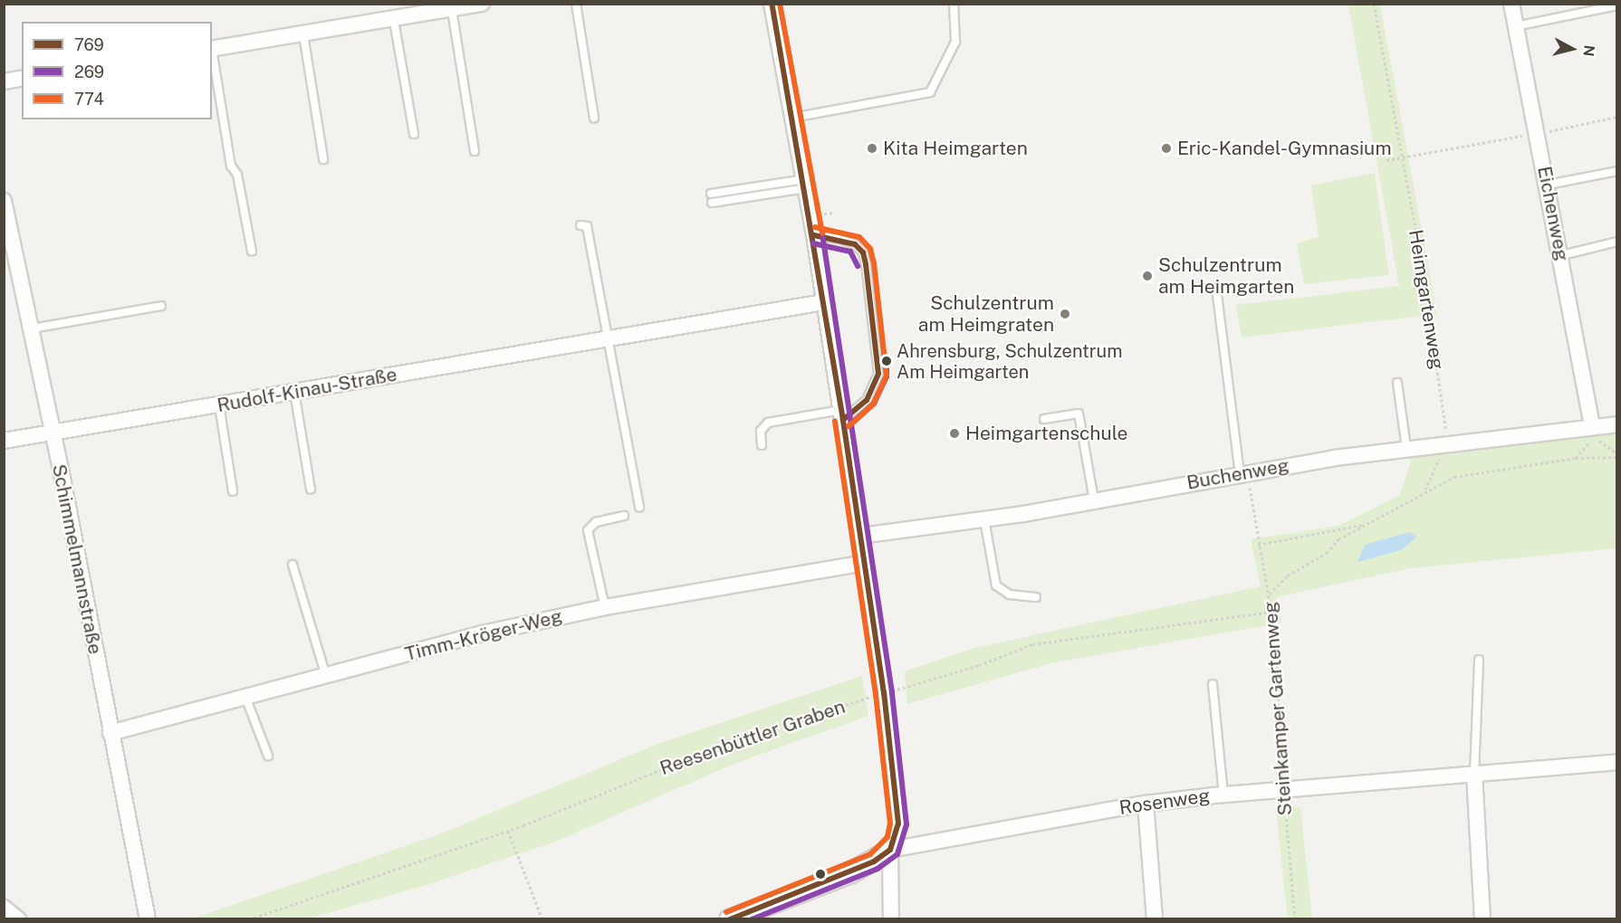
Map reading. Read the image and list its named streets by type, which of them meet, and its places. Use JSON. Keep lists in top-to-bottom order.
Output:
{
  "streets": {
    "street": [
      "Eichenweg",
      "Rudolf-Kinau-Straße",
      "Buchenweg",
      "Schimmelmannstraße",
      "Timm-Kröger-Weg",
      "Rosenweg"
    ],
    "path": ["Heimgartenweg", "Steinkamper Gartenweg", "Reesenbüttler Graben"]
  },
  "crossings": [
    ["Eichenweg", "Buchenweg"],
    ["Heimgartenweg", "Buchenweg"],
    ["Rudolf-Kinau-Straße", "Schimmelmannstraße"],
    ["Buchenweg", "Steinkamper Gartenweg"],
    ["Schimmelmannstraße", "Timm-Kröger-Weg"],
    ["Steinkamper Gartenweg", "Reesenbüttler Graben"],
    ["Steinkamper Gartenweg", "Rosenweg"]
  ],
  "places": [
    "Kita Heimgarten",
    "Eric-Kandel-Gymnasium",
    "Schulzentrum am Heimgarten",
    "Schulzentrum am Heimgraten",
    "Ahrensburg, Schulzentrum Am Heimgarten",
    "Heimgartenschule"
  ],
  "lines": ["transit line 769", "transit line 774", "transit line 269"],
  "legend": ["769", "269", "774"],
  "north": "right"
}
